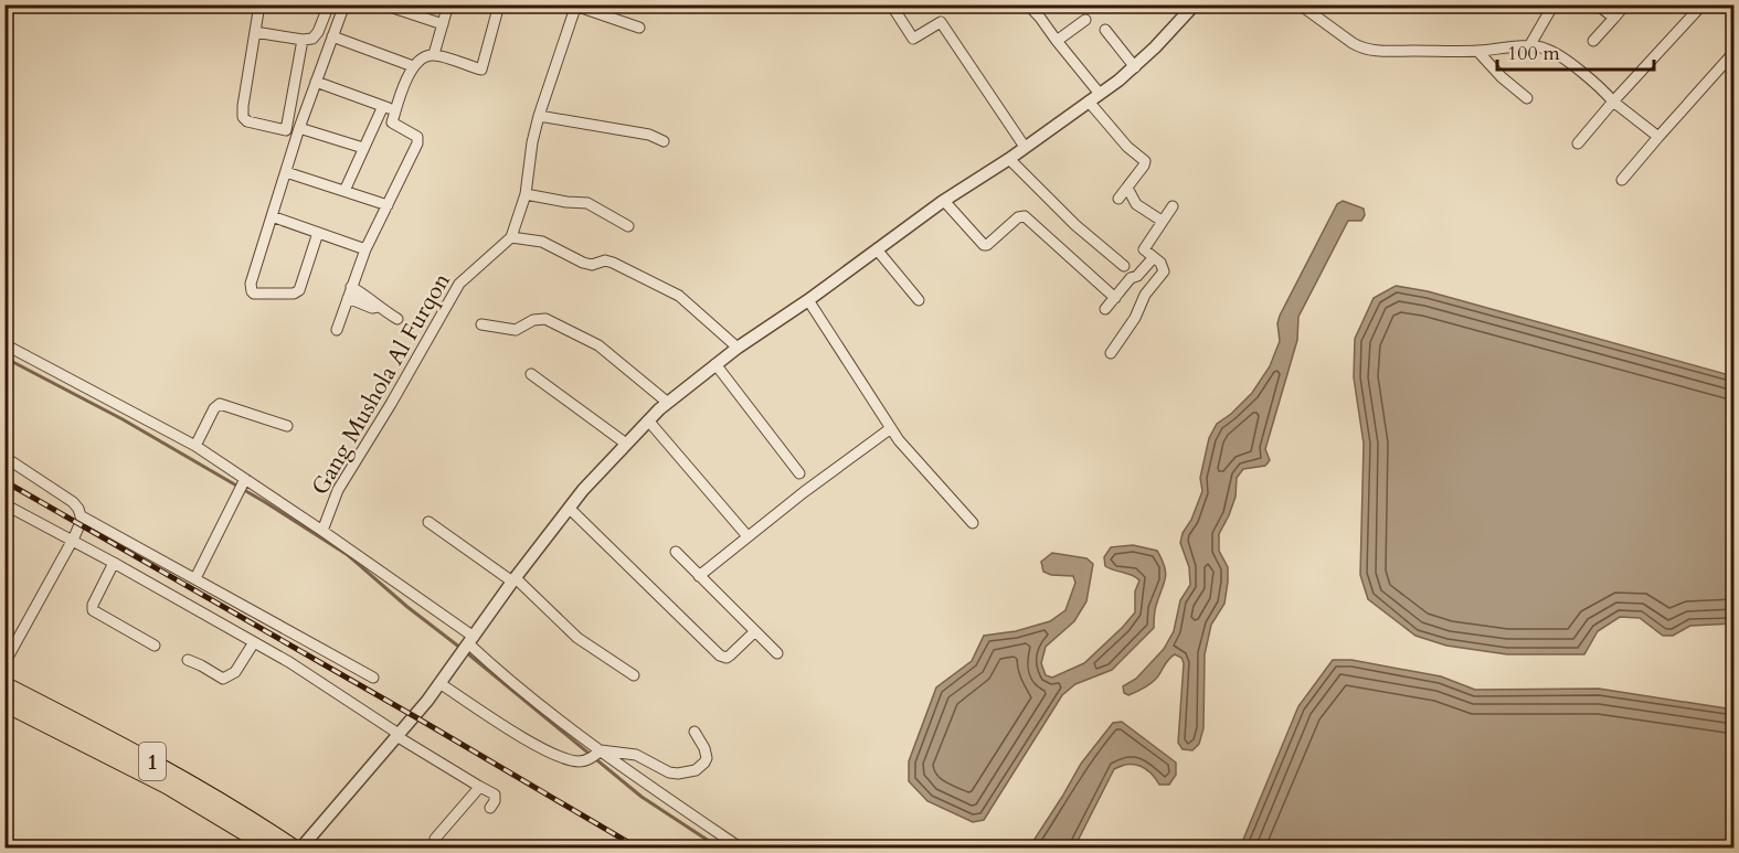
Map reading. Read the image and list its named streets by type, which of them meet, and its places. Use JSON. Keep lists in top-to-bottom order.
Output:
{
  "streets": {
    "highway": ["1"],
    "street": ["Gang Mushola Al Furqon"]
  },
  "scale_bar": "100 m"
}
